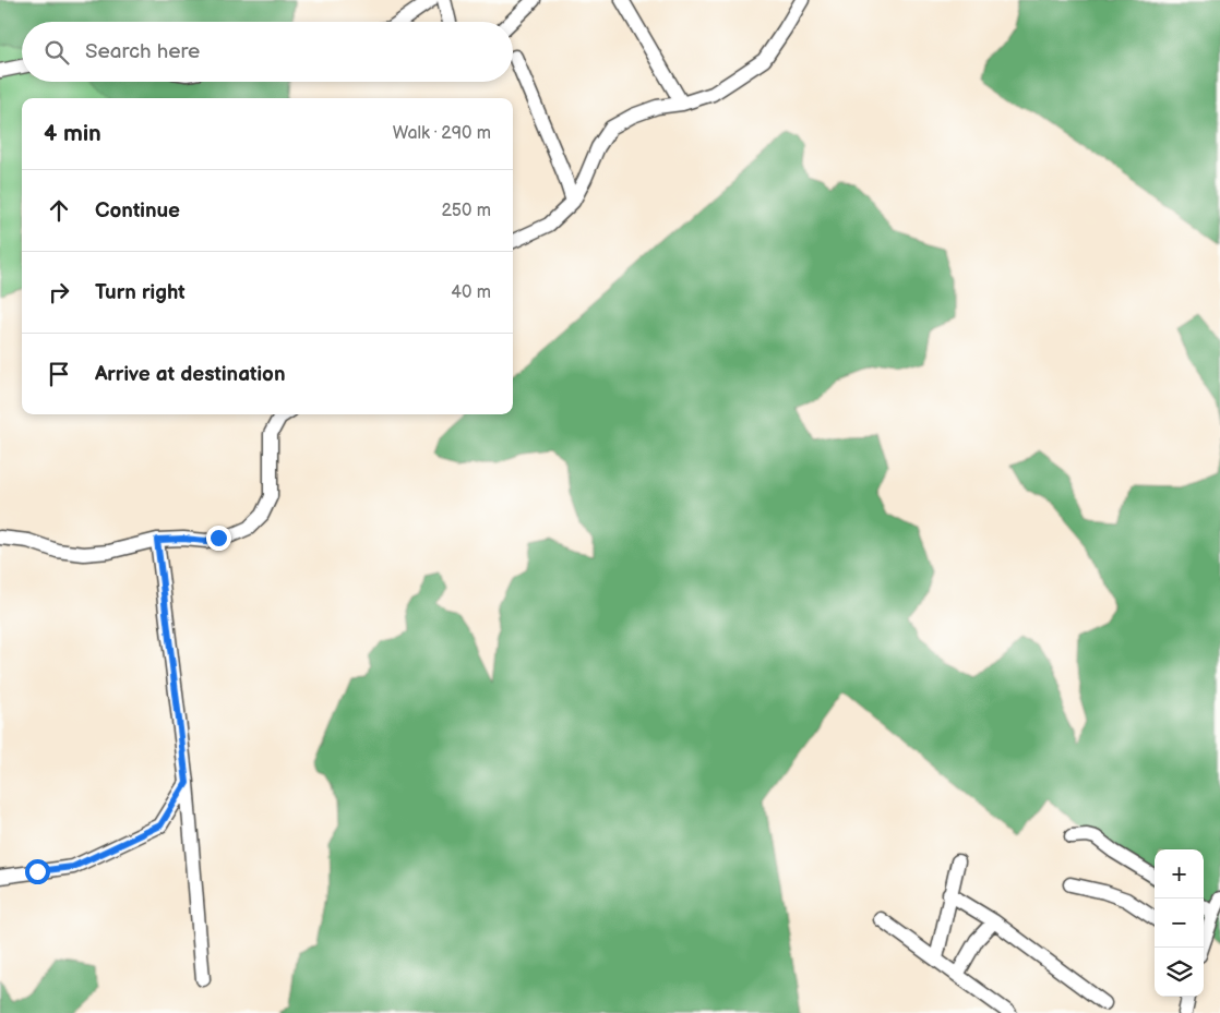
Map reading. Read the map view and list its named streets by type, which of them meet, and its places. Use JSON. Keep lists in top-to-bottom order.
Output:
{
  "page": {
    "search": "Search here",
    "heading": ["4 min", "Walk · 290 m"],
    "list": [
      ["Continue", "250 m"],
      ["Turn right", "40 m"],
      "Arrive at destination"
    ],
    "map_buttons": ["+", "−"]
  }
}
